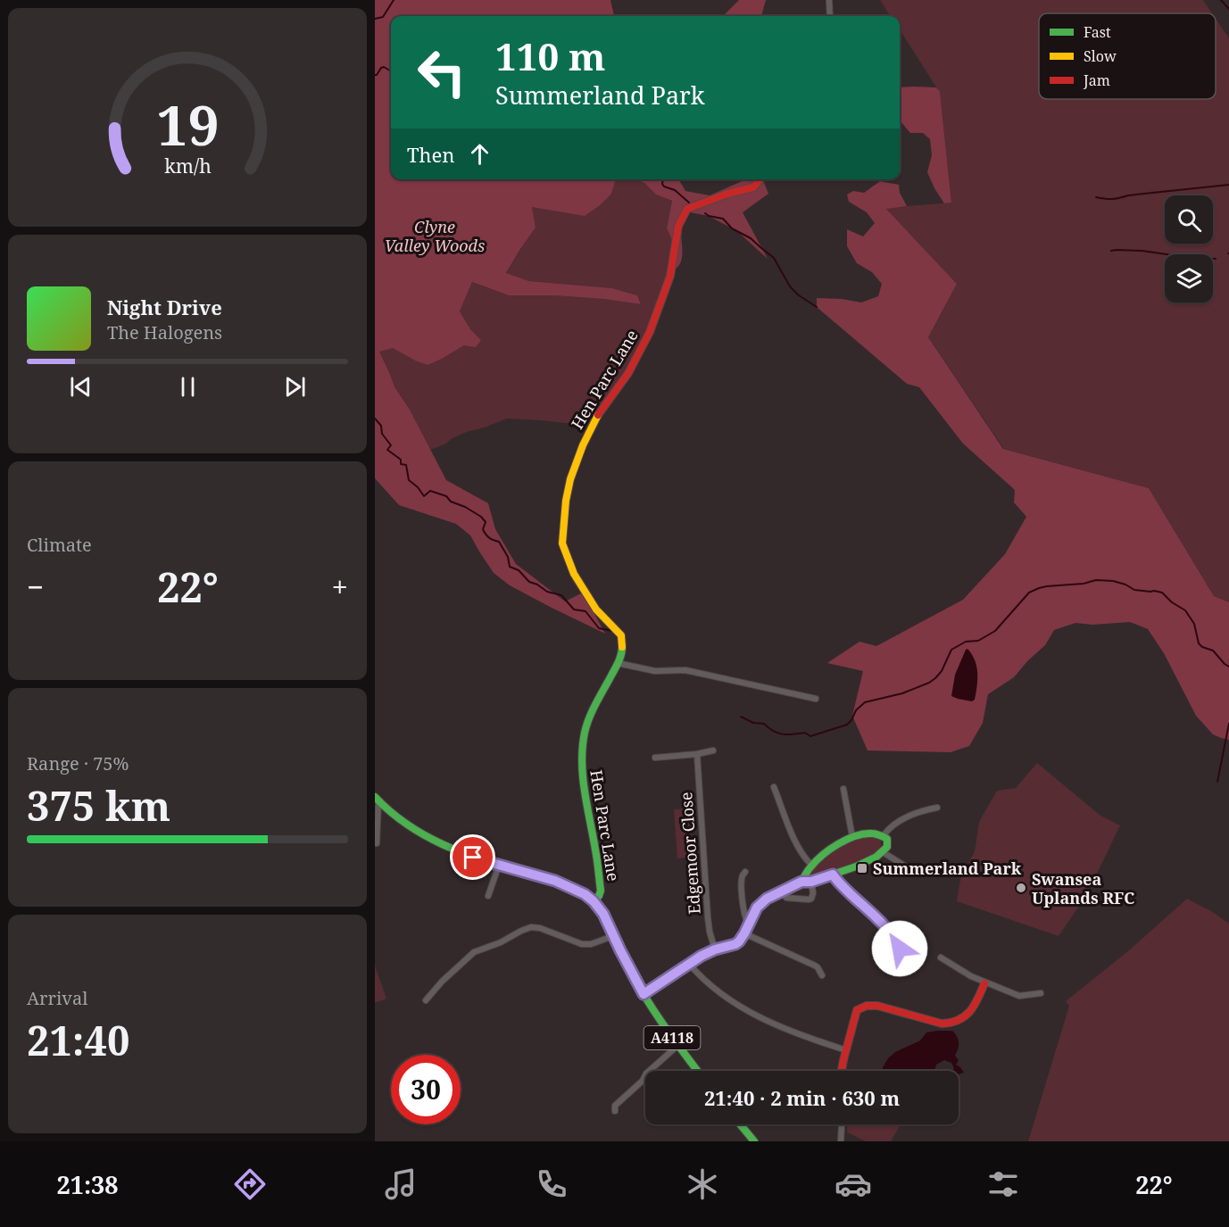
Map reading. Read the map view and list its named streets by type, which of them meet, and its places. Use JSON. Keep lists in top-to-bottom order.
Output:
{
  "streets": {
    "street": ["Hen Parc Lane", "Edgemoor Close", "A4118"]
  },
  "crossings": [
    ["Hen Parc Lane", "A4118"]
  ],
  "parks": ["Clyne Valley Woods"],
  "places": {
    "transit": ["Summerland Park"],
    "other": ["Swansea Uplands RFC"]
  },
  "legend": ["Fast", "Slow", "Jam"],
  "page": {
    "turn": ["110 m", "Summerland Park"],
    "then": "Then",
    "song": ["Night Drive", "The Halogens"],
    "tile": [
      "Climate",
      ["Range · 75%", "375 km"],
      ["Arrival", "21:40"]
    ],
    "heat": ["−", "22°", "+"],
    "limit": "30",
    "trip": "21:40 · 2 min · 630 m",
    "tabs": ["21:38", "22°"],
    "gauge": ["19", "km/h"]
  }
}
